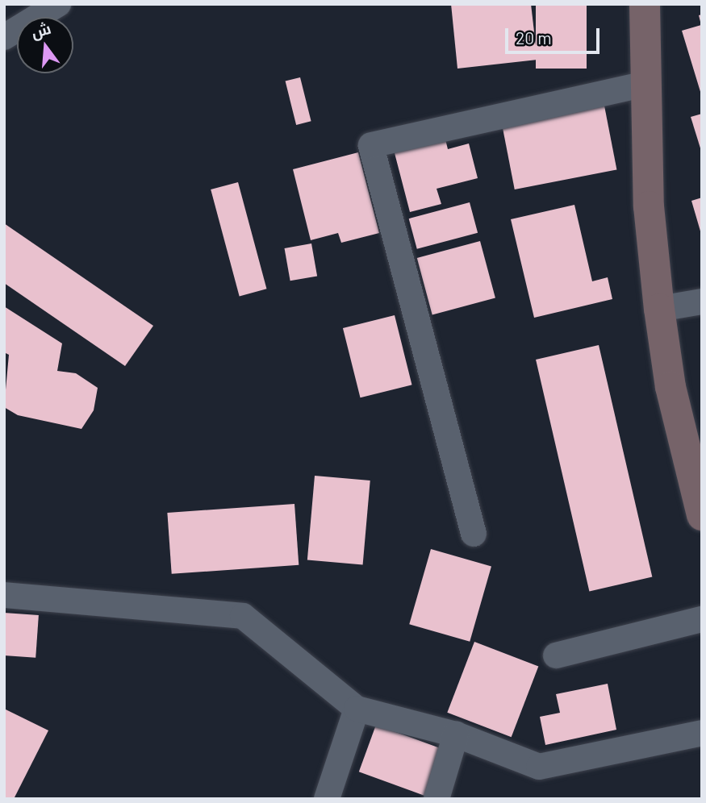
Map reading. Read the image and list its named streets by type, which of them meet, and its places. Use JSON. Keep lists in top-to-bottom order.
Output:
{
  "scale_bar": "20 m",
  "north": "top"
}
